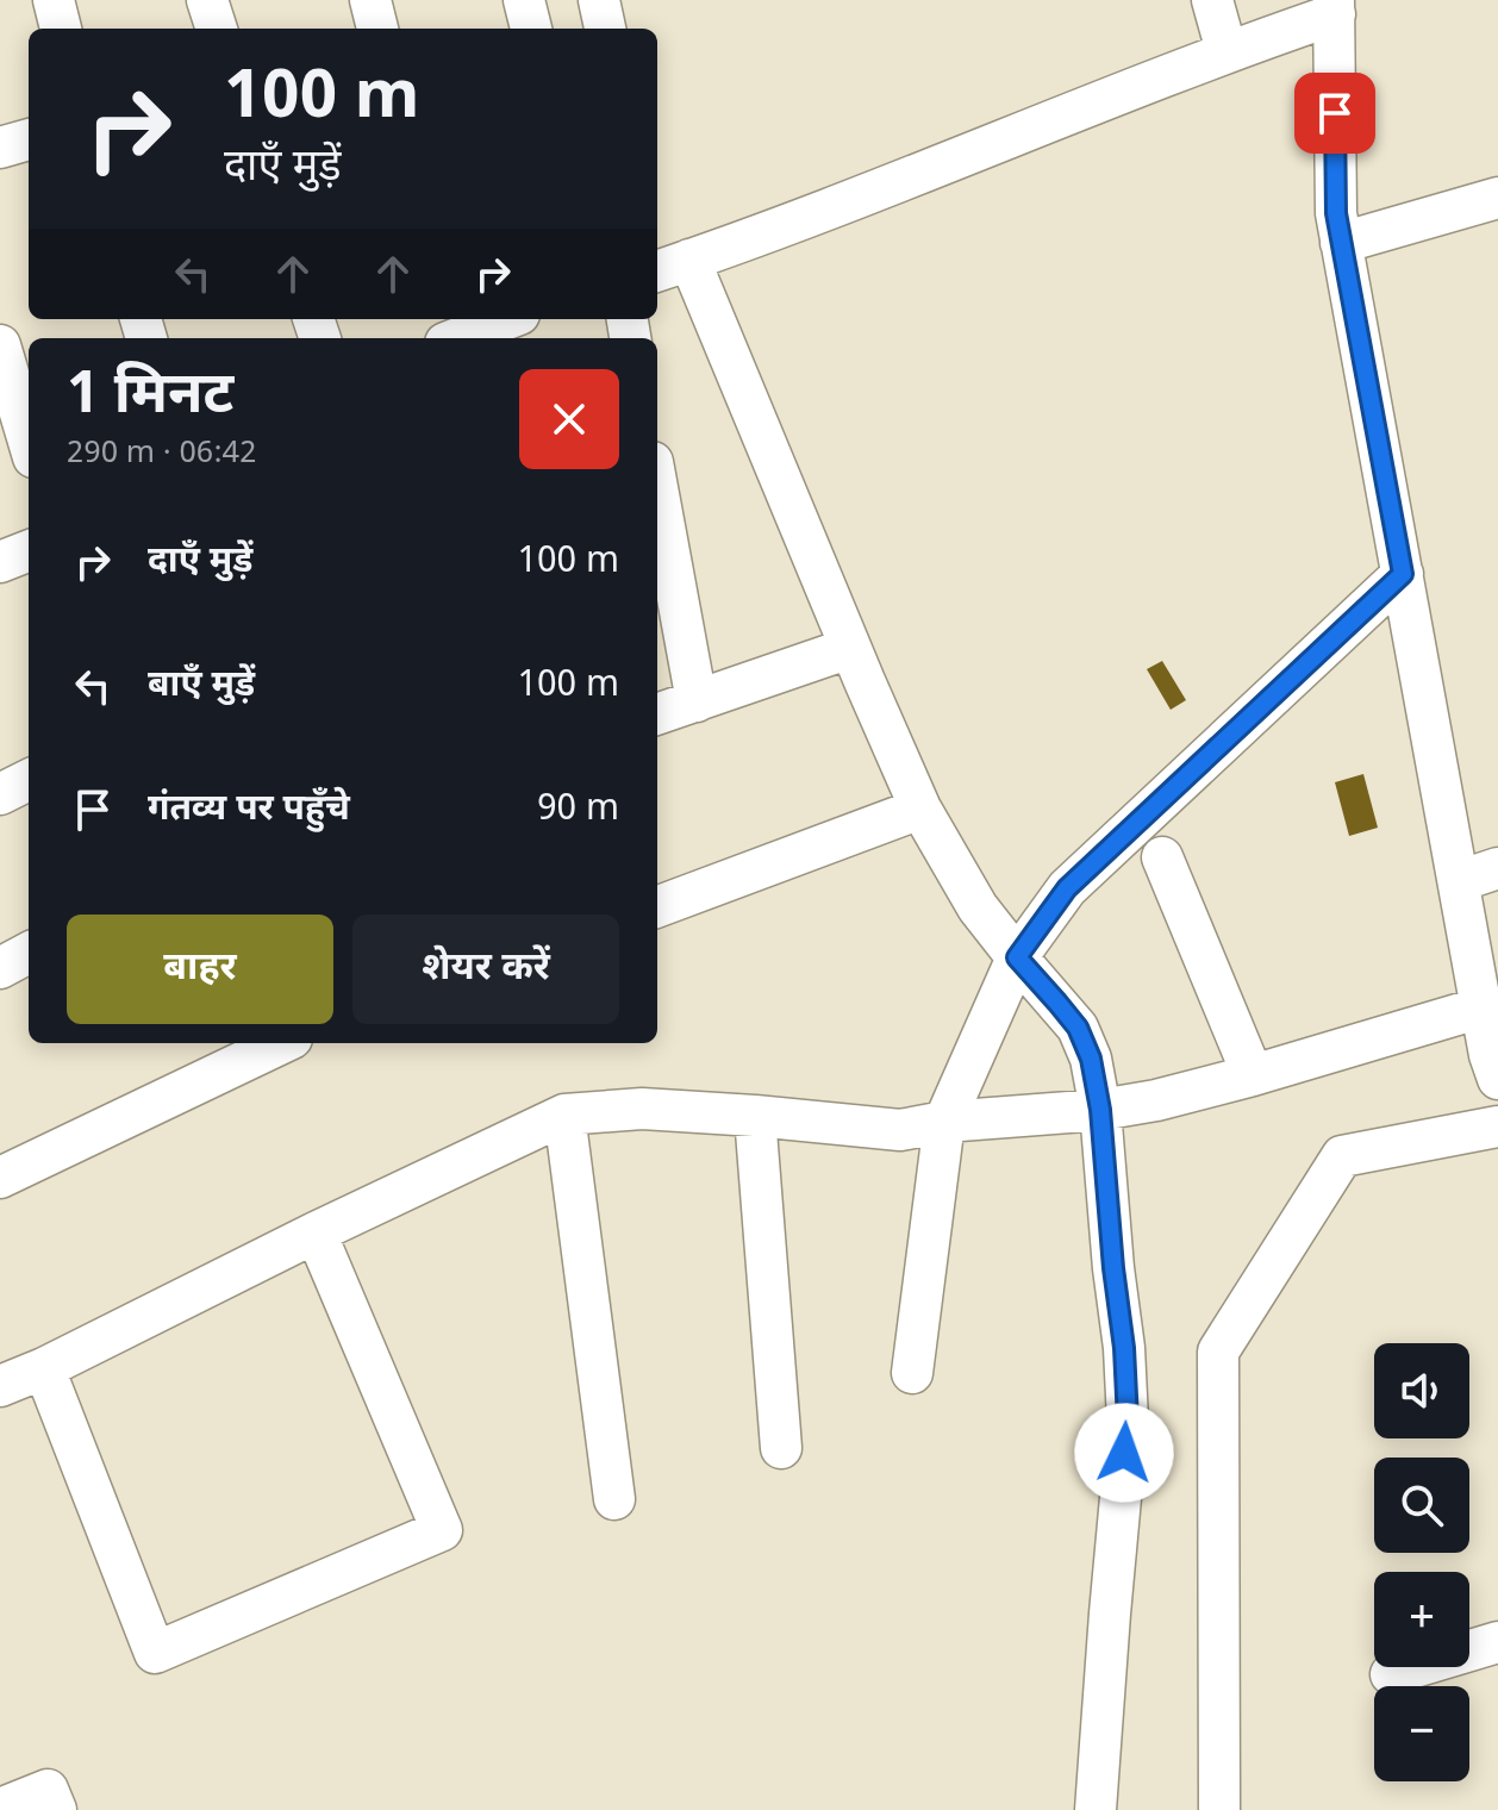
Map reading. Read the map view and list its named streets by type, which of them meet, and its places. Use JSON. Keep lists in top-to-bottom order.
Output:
{
  "page": {
    "turn": ["100 m", "दाएँ मुड़ें"],
    "heading": ["1 मिनट", "290 m · 06:42"],
    "list": [
      {
        "name": "दाएँ मुड़ें",
        "value": "100 m"
      },
      {
        "name": "बाएँ मुड़ें",
        "value": "100 m"
      },
      {
        "name": "गंतव्य पर पहुँचे",
        "value": "90 m"
      }
    ],
    "buttons": ["बाहर", "शेयर करें"],
    "map_buttons": ["+", "−"]
  }
}
